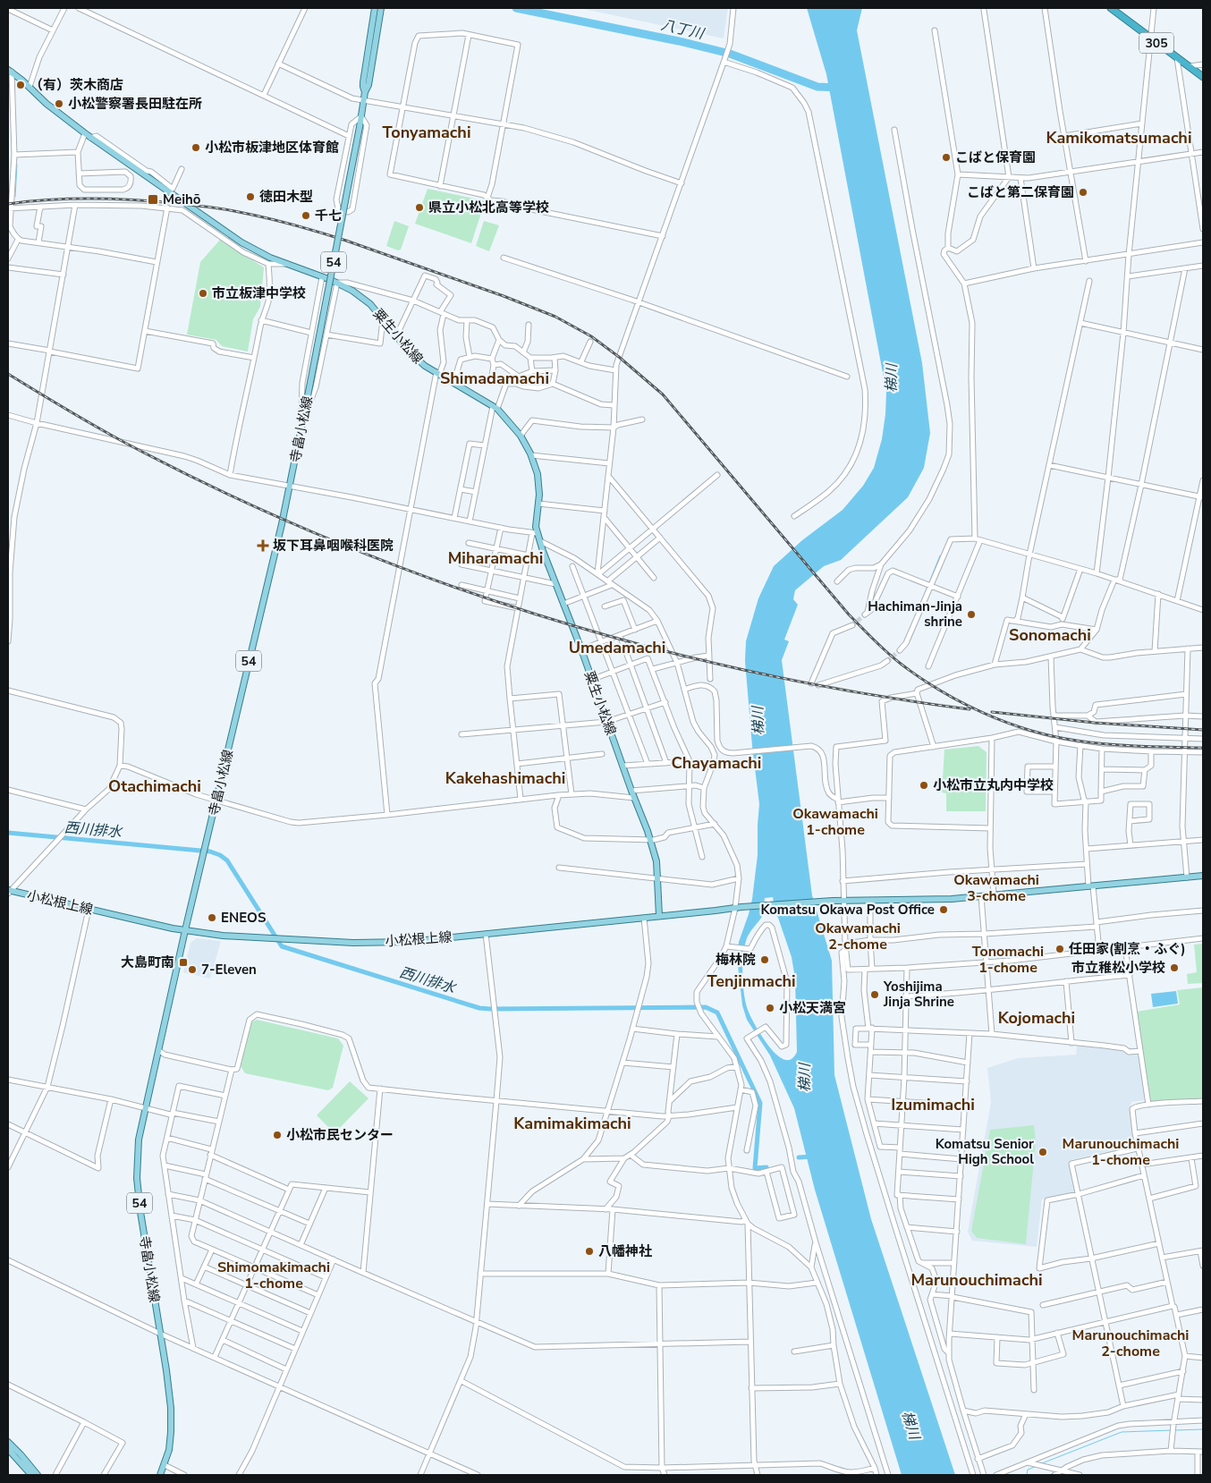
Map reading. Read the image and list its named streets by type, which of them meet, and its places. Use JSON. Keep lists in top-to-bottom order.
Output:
{
  "streets": {
    "highway": ["305"],
    "main road": [
      "54",
      "粟生小松線",
      "寺畠小松線",
      "小松根上線"
    ]
  },
  "crossings": [
    ["粟生小松線", "小松根上線"],
    ["寺畠小松線", "小松根上線"]
  ],
  "districts": [
    "Tonyamachi",
    "Kamikomatsumachi",
    "Shimadamachi",
    "Miharamachi",
    "Sonomachi",
    "Umedamachi",
    "Chayamachi",
    "Kakehashimachi",
    "Otachimachi",
    "Okawamachi 1-chome",
    "Okawamachi 3-chome",
    "Okawamachi 2-chome",
    "Tonomachi 1-chome",
    "Tenjinmachi",
    "Kojomachi",
    "Izumimachi",
    "Kamimakimachi",
    "Marunouchimachi 1-chome",
    "Shimomakimachi 1-chome",
    "Marunouchimachi",
    "Marunouchimachi 2-chome"
  ],
  "water": ["八丁川", "梯川", "西川排水"],
  "places": {
    "other": [
      "（有）茨木商店",
      "小松警察署長田駐在所",
      "小松市板津地区体育館",
      "こばと保育園",
      "こばと第二保育園",
      "徳田木型",
      "県立小松北高等学校",
      "千七",
      "市立板津中学校",
      "Hachiman-Jinja shrine",
      "小松市立丸内中学校",
      "Komatsu Okawa Post Office",
      "ENEOS",
      "任田家(割烹・ふぐ)",
      "梅林院",
      "市立稚松小学校",
      "7-Eleven",
      "Yoshijima Jinja Shrine",
      "小松天満宮",
      "小松市民センター",
      "Komatsu Senior High School",
      "八幡神社"
    ],
    "transit": ["Meihō", "大島町南"],
    "health": ["坂下耳鼻咽喉科医院"]
  }
}
